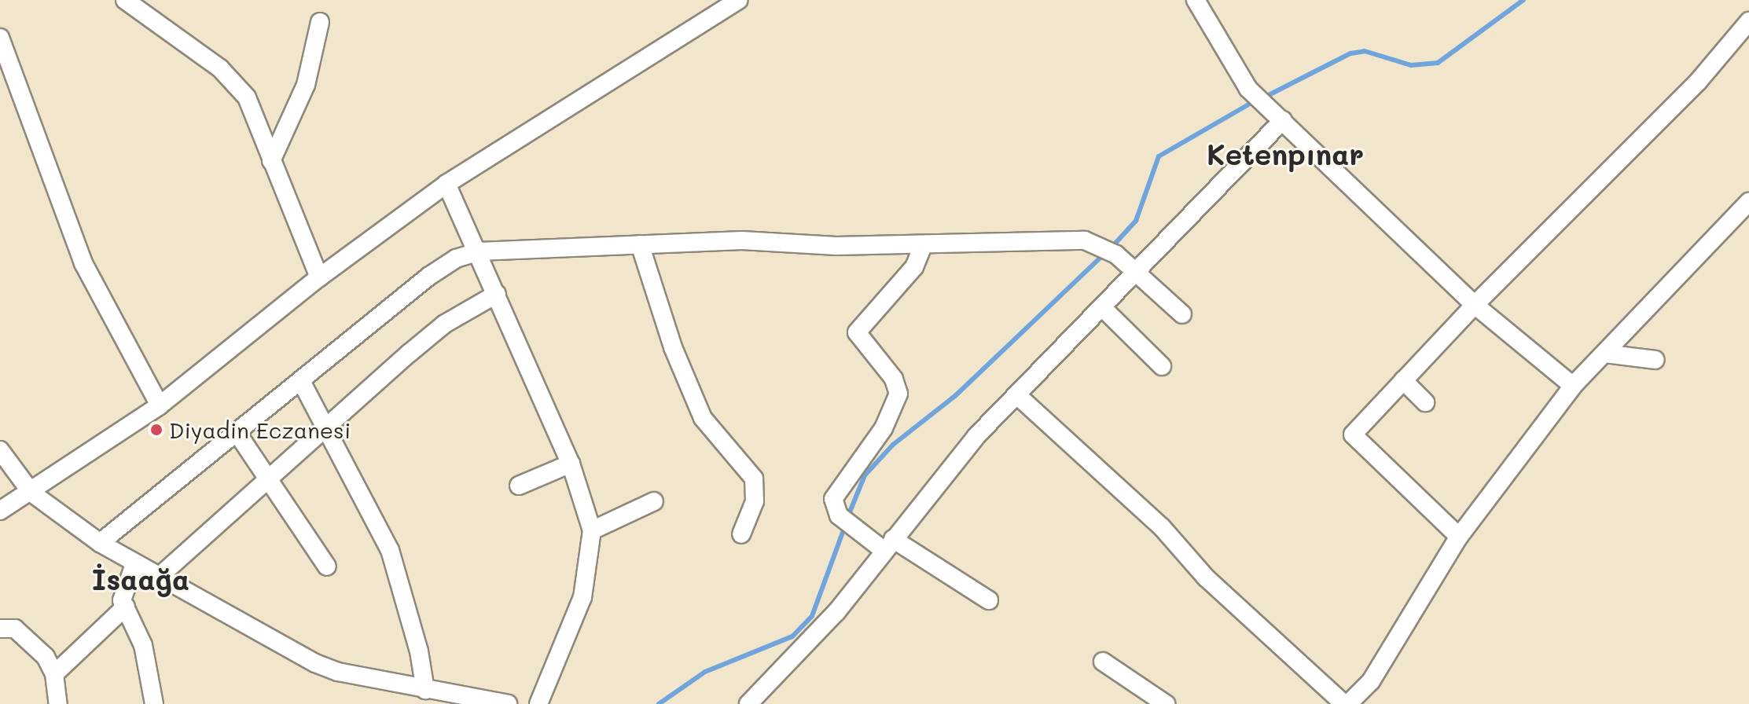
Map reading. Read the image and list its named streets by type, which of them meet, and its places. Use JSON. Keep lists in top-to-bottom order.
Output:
{
  "districts": ["Ketenpınar", "İsaağa"],
  "places": ["Diyadin Eczanesi"]
}
